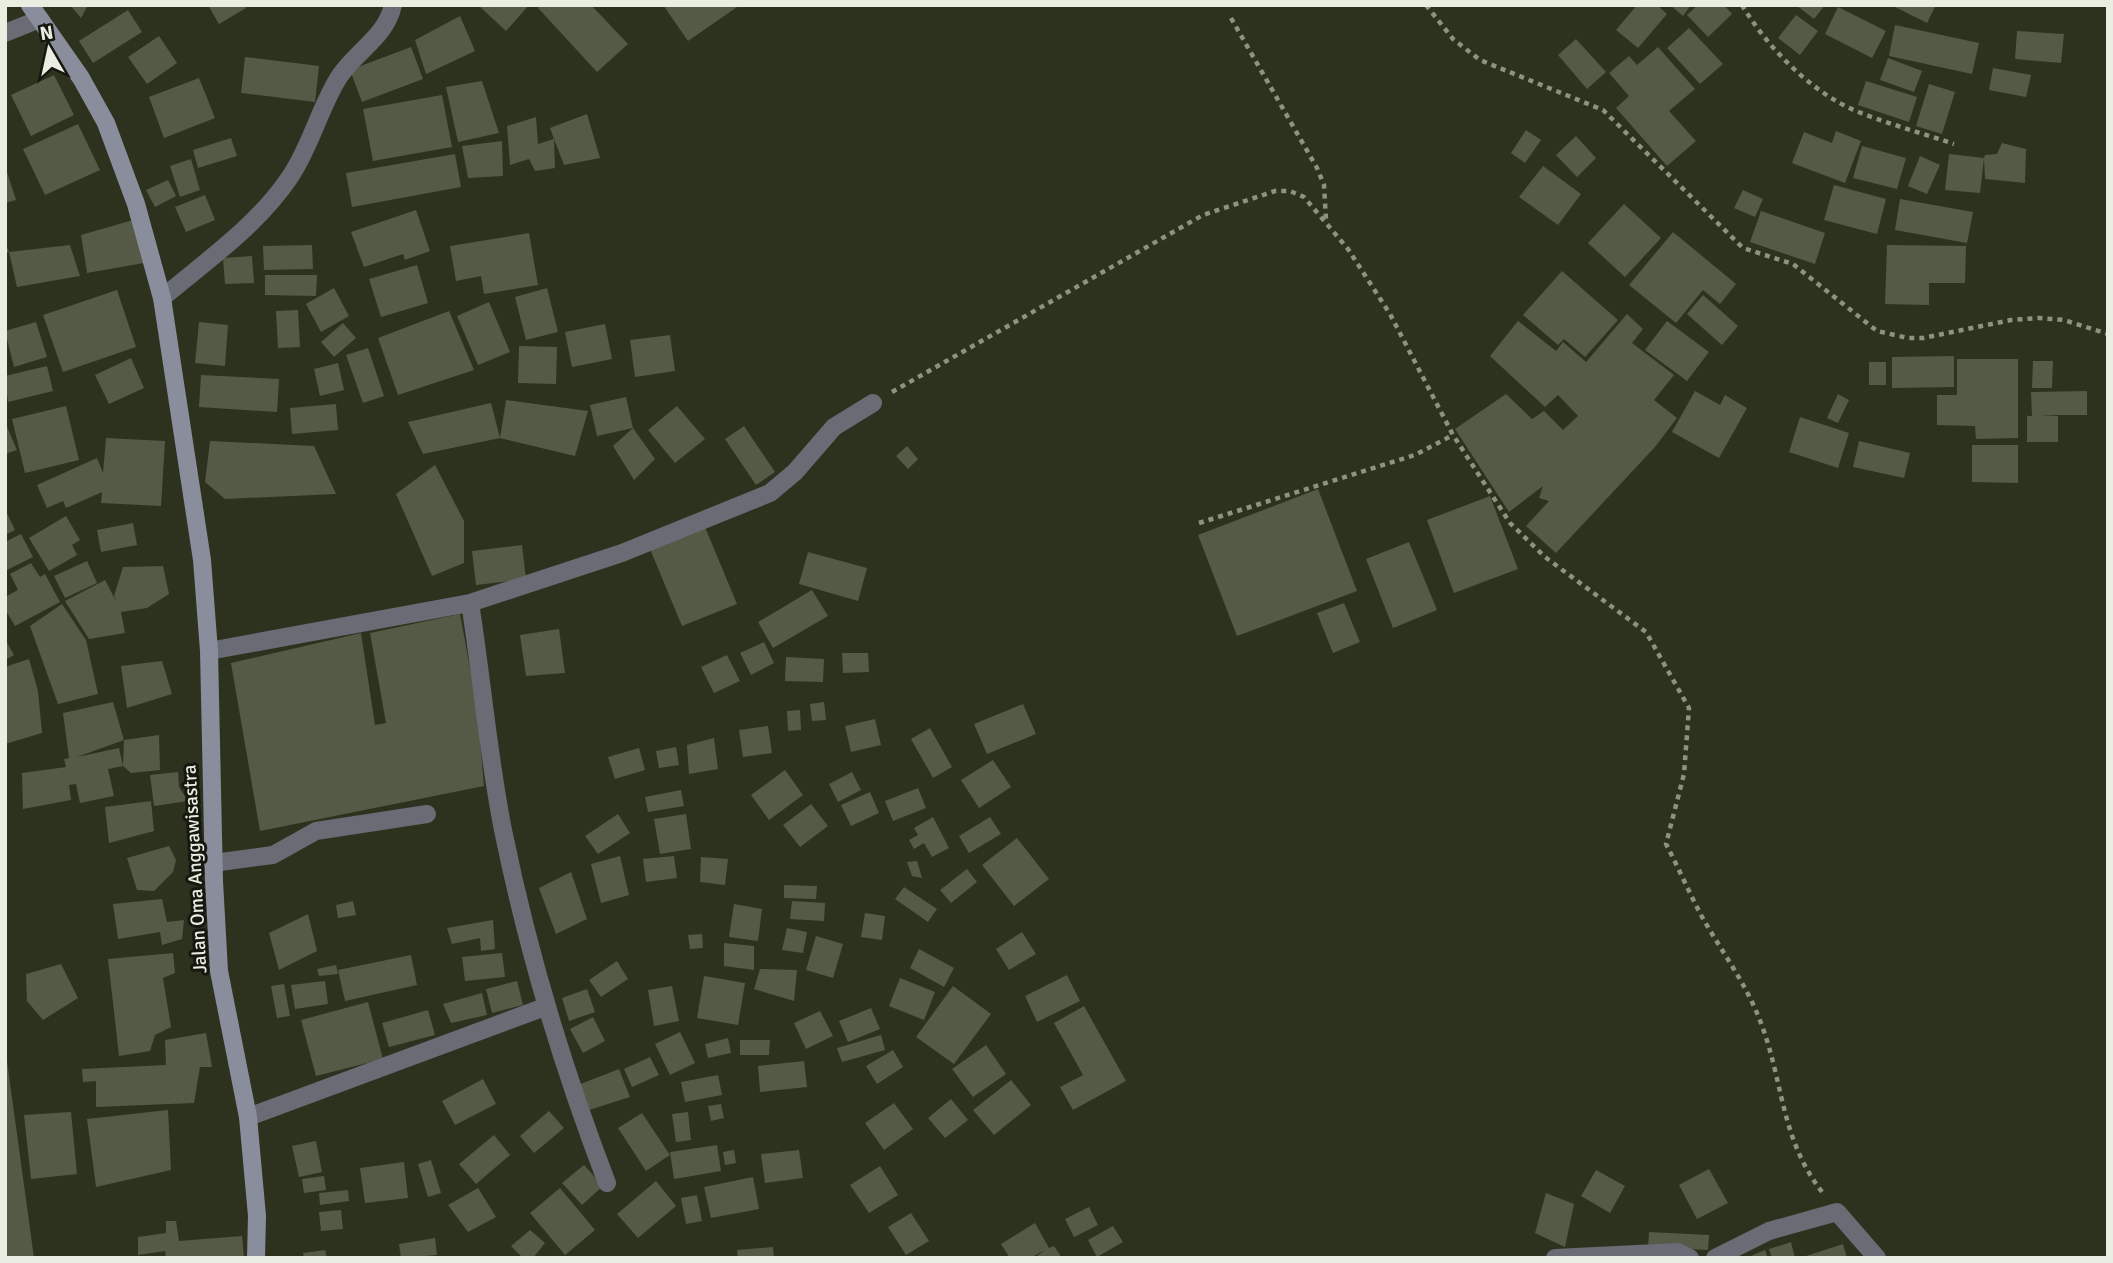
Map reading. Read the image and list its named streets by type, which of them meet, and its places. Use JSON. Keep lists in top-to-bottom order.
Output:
{
  "streets": {
    "main road": ["Jalan Oma Anggawisastra"]
  },
  "north": "top"
}
